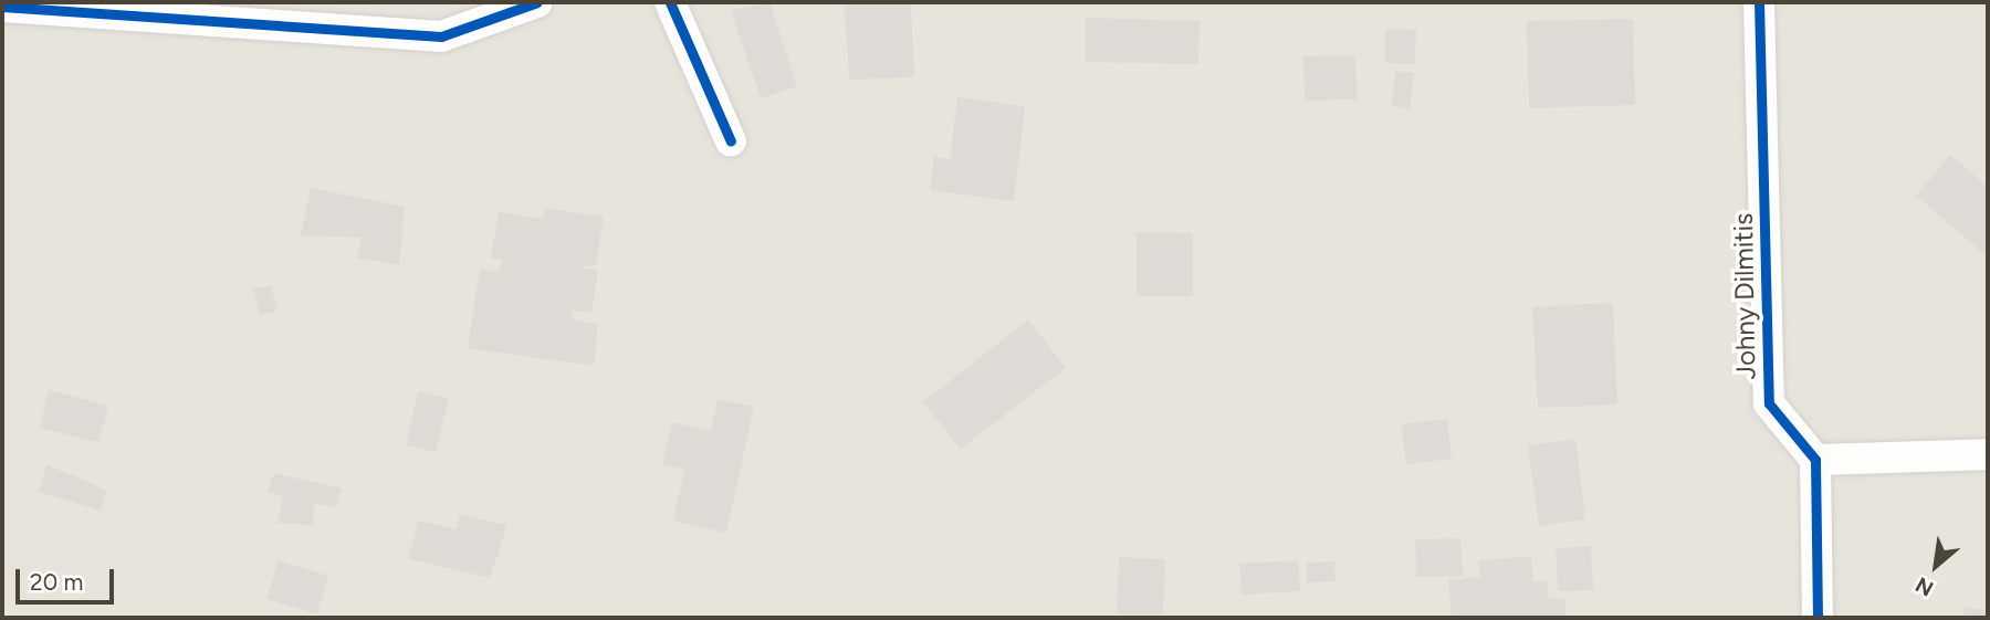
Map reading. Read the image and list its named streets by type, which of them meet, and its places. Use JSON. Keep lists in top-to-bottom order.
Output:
{
  "streets": {
    "street": ["Johny Dilmitis"]
  },
  "scale_bar": "20 m",
  "north": "bottom left"
}
